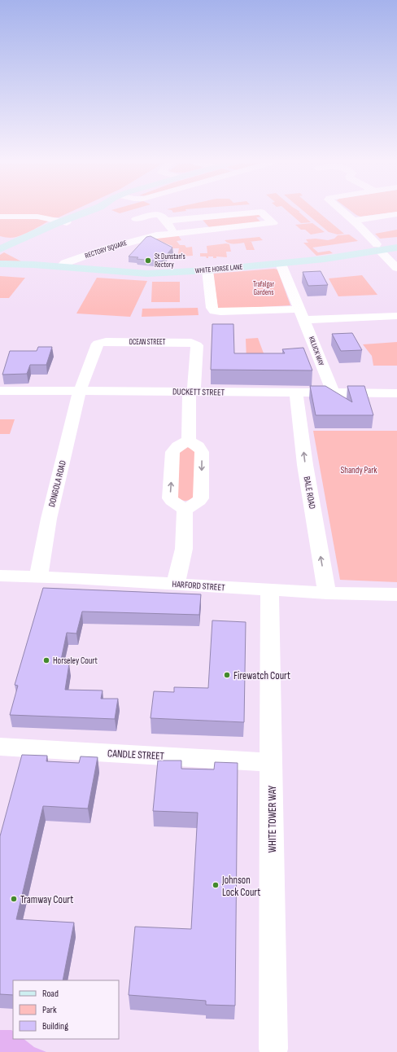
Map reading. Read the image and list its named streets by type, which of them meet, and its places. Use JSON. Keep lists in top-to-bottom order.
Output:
{
  "streets": {
    "street": [
      "RECTORY SQUARE",
      "WHITE HORSE LANE",
      "OCEAN STREET",
      "KILLICK WAY",
      "DUCKETT STREET",
      "DONGOLA ROAD",
      "BALE ROAD",
      "HARFORD STREET",
      "CANDLE STREET",
      "WHITE TOWER WAY"
    ]
  },
  "crossings": [
    ["RECTORY SQUARE", "WHITE HORSE LANE"],
    ["OCEAN STREET", "DUCKETT STREET"],
    ["OCEAN STREET", "DONGOLA ROAD"],
    ["KILLICK WAY", "DUCKETT STREET"],
    ["DUCKETT STREET", "DONGOLA ROAD"],
    ["DUCKETT STREET", "BALE ROAD"],
    ["DONGOLA ROAD", "HARFORD STREET"],
    ["BALE ROAD", "HARFORD STREET"],
    ["HARFORD STREET", "WHITE TOWER WAY"],
    ["CANDLE STREET", "WHITE TOWER WAY"]
  ],
  "parks": ["Trafalgar Gardens", "Shandy Park"],
  "places": [
    "St Dunstan's Rectory",
    "Horseley Court",
    "Firewatch Court",
    "Johnson Lock Court",
    "Tramway Court"
  ],
  "legend": ["Road", "Park", "Building"]
}
